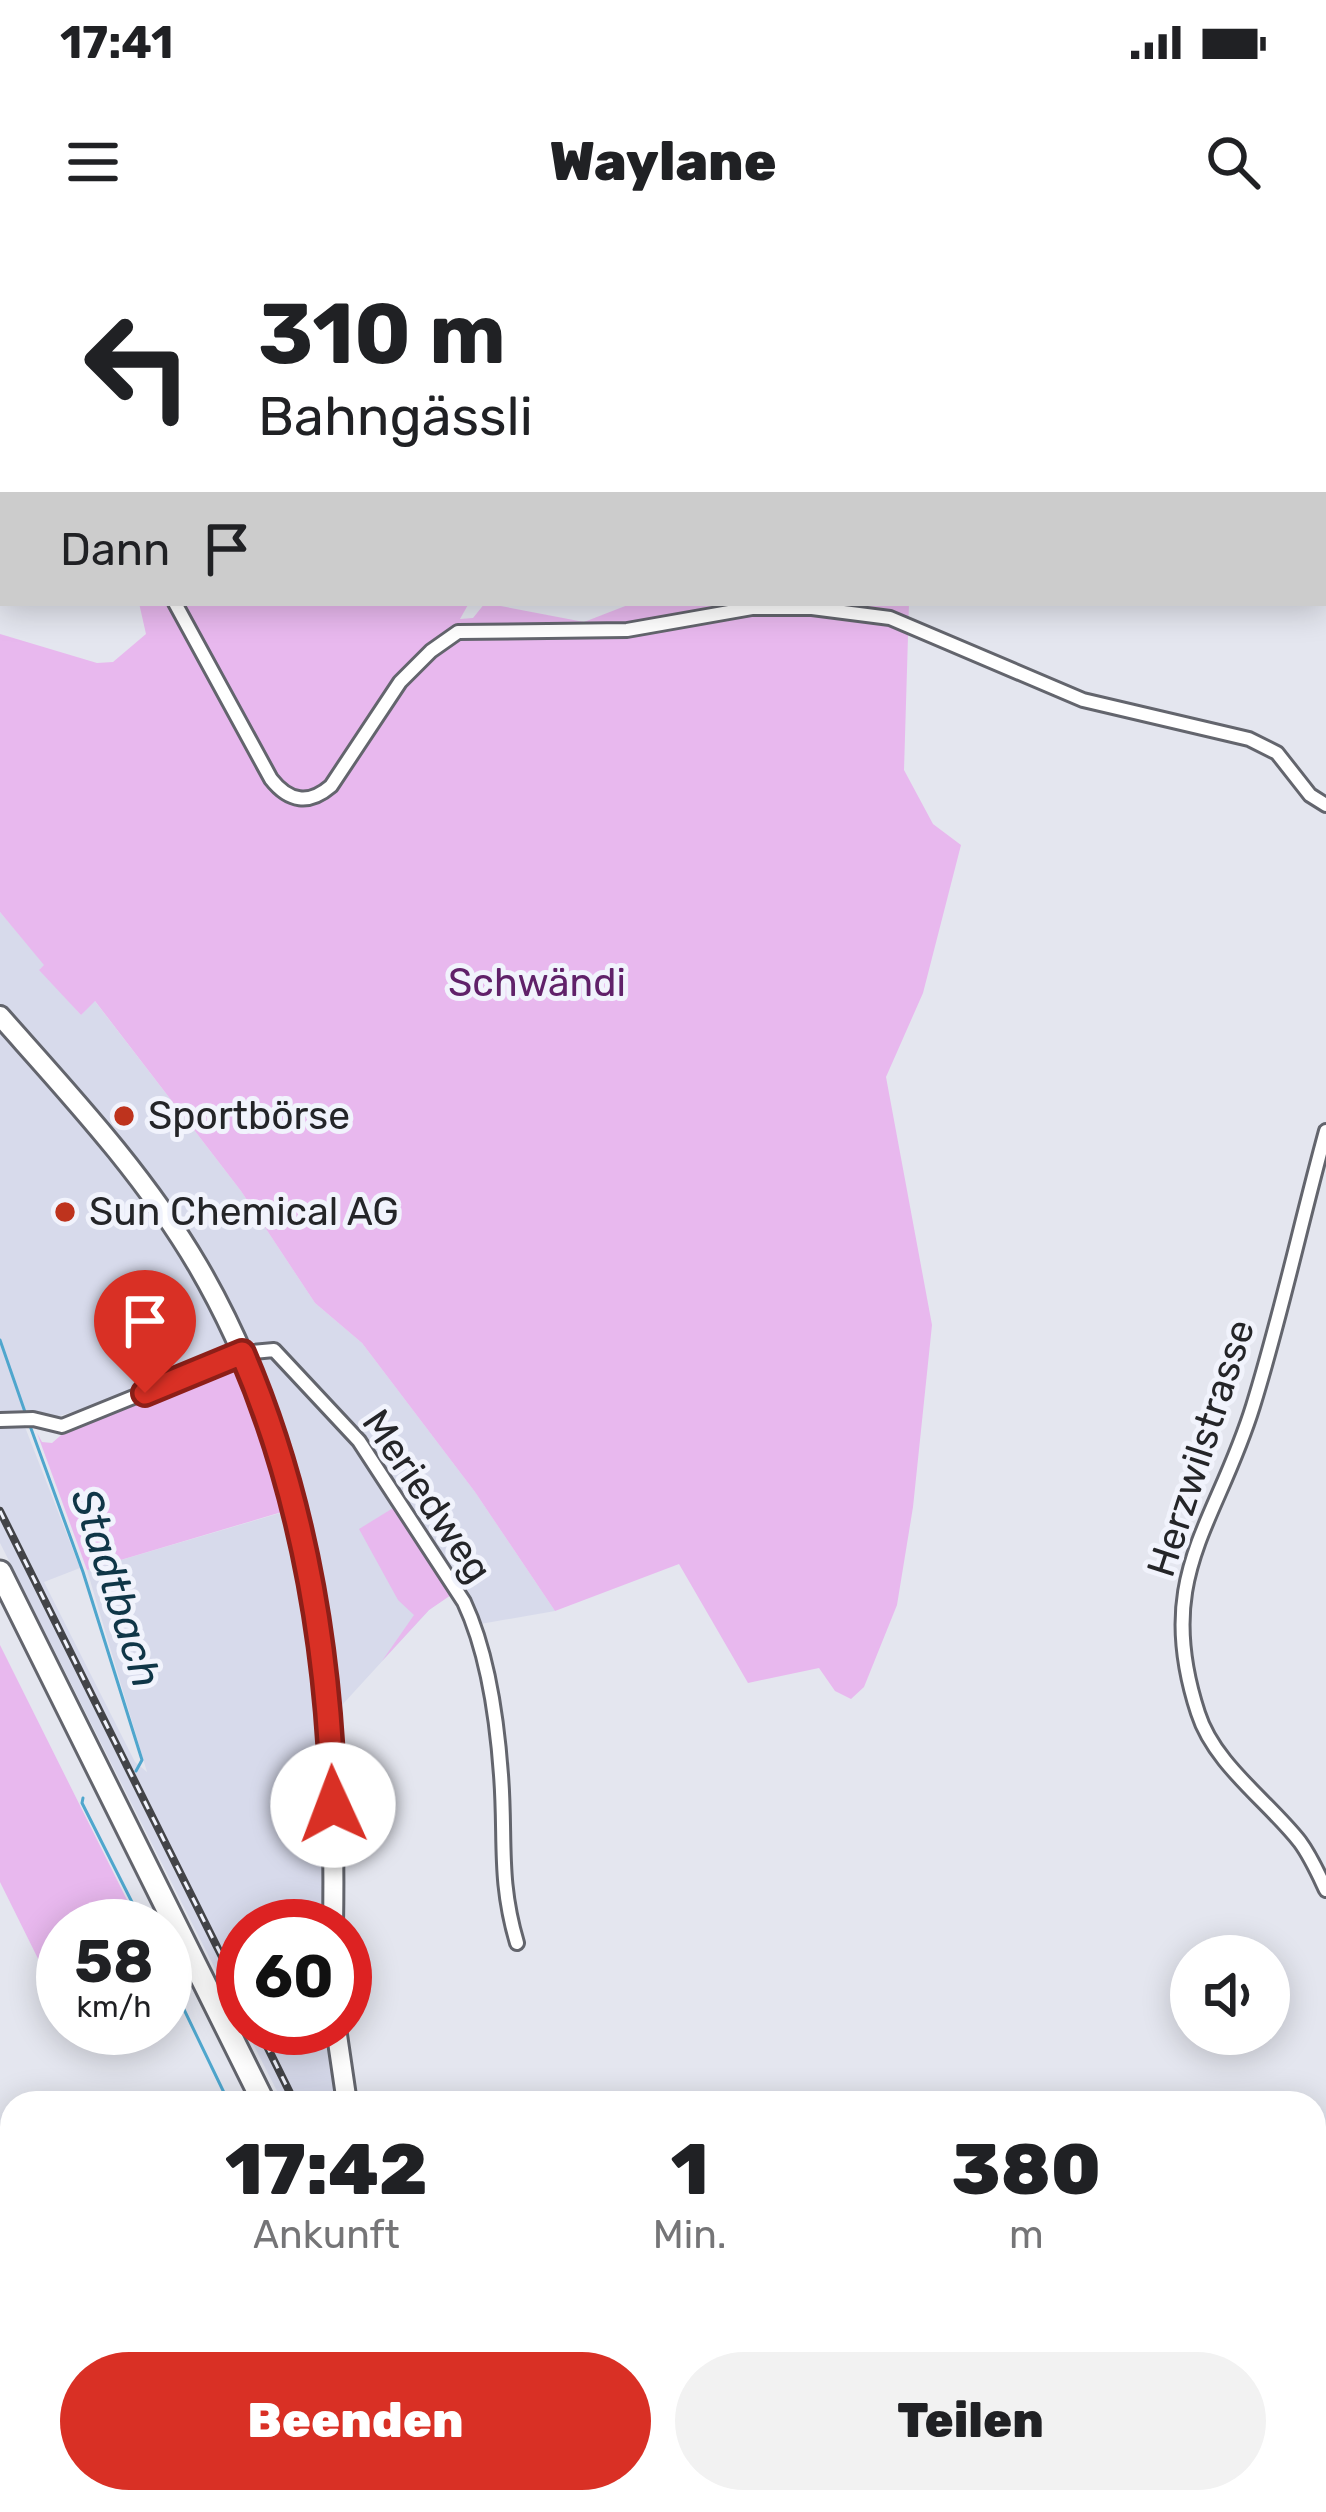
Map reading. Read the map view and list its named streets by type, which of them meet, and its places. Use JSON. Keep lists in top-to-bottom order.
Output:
{
  "streets": {
    "street": ["Herzwilstrasse", "Meriedweg"]
  },
  "water": ["Stadtbach"],
  "parks": ["Schwändi"],
  "places": ["Sportbörse", "Sun Chemical AG"],
  "page": {
    "status": "17:41",
    "header": "Waylane",
    "turn": ["310 m", "Bahngässli"],
    "then": "Dann",
    "speed": "58 km/h",
    "limit": "60",
    "eta": [
      "17:42",
      "Ankunft",
      "1",
      "Min.",
      "380",
      "m"
    ],
    "buttons": ["Beenden", "Teilen"]
  }
}
